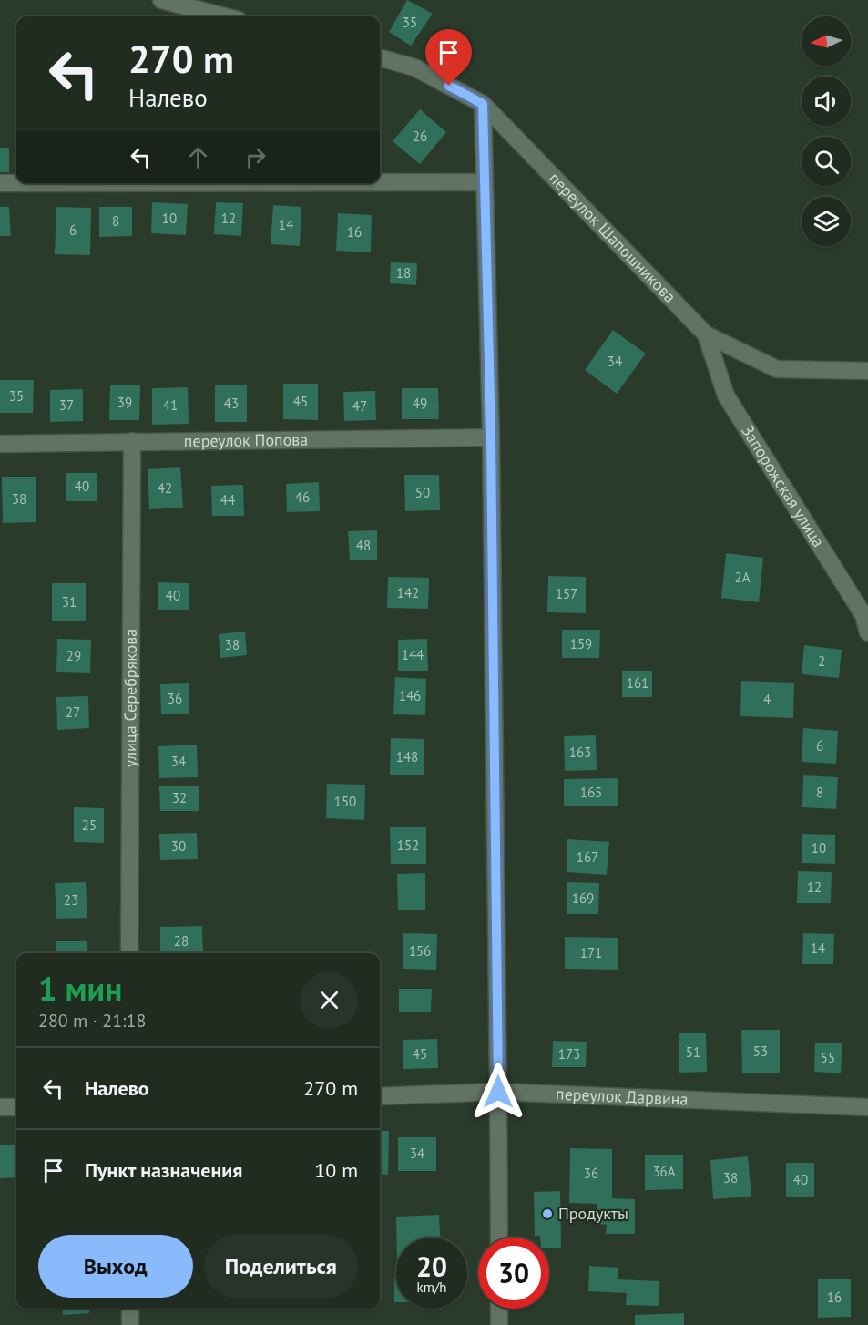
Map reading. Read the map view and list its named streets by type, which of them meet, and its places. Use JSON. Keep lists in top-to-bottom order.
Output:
{
  "streets": {
    "street": [
      "переулок Шапошникова",
      "переулок Попова",
      "Запорожская улица",
      "улица Серебрякова",
      "переулок Дарвина"
    ]
  },
  "crossings": [
    ["переулок Шапошникова", "Запорожская улица"],
    ["переулок Попова", "улица Серебрякова"]
  ],
  "places": ["Продукты"],
  "house_numbers": [
    "35",
    "26",
    "10",
    "12",
    "8",
    "14",
    "6",
    "16",
    "18",
    "34",
    "35",
    "45",
    "39",
    "43",
    "49",
    "37",
    "41",
    "47",
    "40",
    "42",
    "50",
    "46",
    "38",
    "44",
    "48",
    "2А",
    "142",
    "157",
    "40",
    "31",
    "159",
    "38",
    "144",
    "29",
    "2",
    "161",
    "146",
    "36",
    "4",
    "27",
    "6",
    "163",
    "148",
    "34",
    "165",
    "8",
    "32",
    "150",
    "25",
    "152",
    "30",
    "10",
    "167",
    "12",
    "169",
    "23",
    "28",
    "14",
    "156",
    "171",
    "53",
    "51",
    "45",
    "173",
    "55",
    "34",
    "36А",
    "36",
    "38",
    "40",
    "16"
  ],
  "north": "left",
  "page": {
    "turn": ["270 m", "Налево"],
    "heading": ["1 мин", "280 m · 21:18"],
    "list": [
      {
        "name": "Налево",
        "value": "270 m"
      },
      {
        "name": "Пункт назначения",
        "value": "10 m"
      }
    ],
    "buttons": ["Выход", "Поделиться"],
    "speed": "20 km/h",
    "limit": "30"
  }
}
